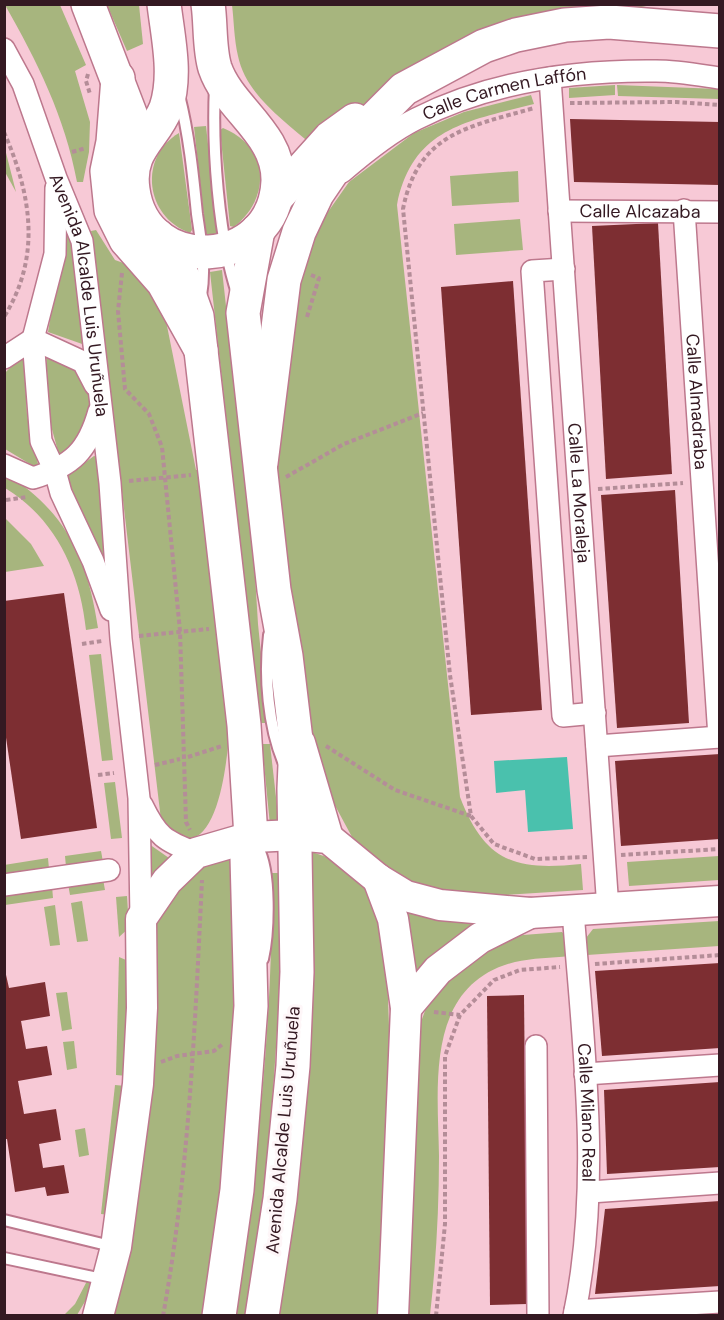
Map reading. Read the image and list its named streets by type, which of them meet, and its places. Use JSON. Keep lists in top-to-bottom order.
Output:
{
  "streets": {
    "main road": ["Avenida Alcalde Luis Uruñuela"],
    "street": [
      "Calle Carmen Laffón",
      "Calle Alcazaba",
      "Calle Almadraba",
      "Calle La Moraleja",
      "Calle Milano Real"
    ]
  },
  "crossings": [
    ["Calle Carmen Laffón", "Calle La Moraleja"],
    ["Calle Alcazaba", "Calle Almadraba"],
    ["Calle Alcazaba", "Calle La Moraleja"]
  ]
}
